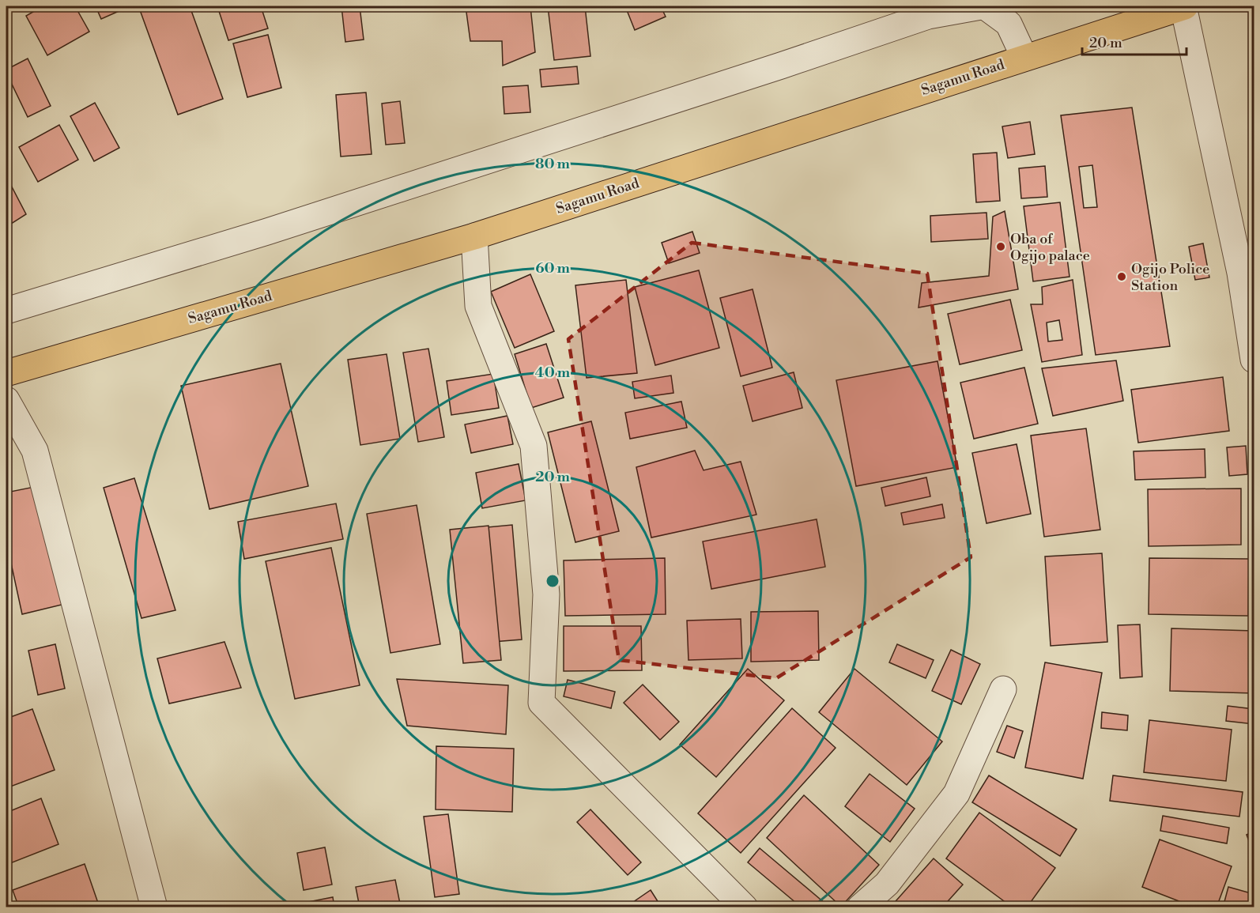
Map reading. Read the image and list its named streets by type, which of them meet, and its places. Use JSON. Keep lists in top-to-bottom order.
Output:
{
  "streets": {
    "highway": ["Sagamu Road"]
  },
  "places": ["Oba of Ogijo palace", "Ogijo Police Station"],
  "scale_bar": "20 m",
  "rings": [
    "80 m",
    "60 m",
    "40 m",
    "20 m"
  ]
}
